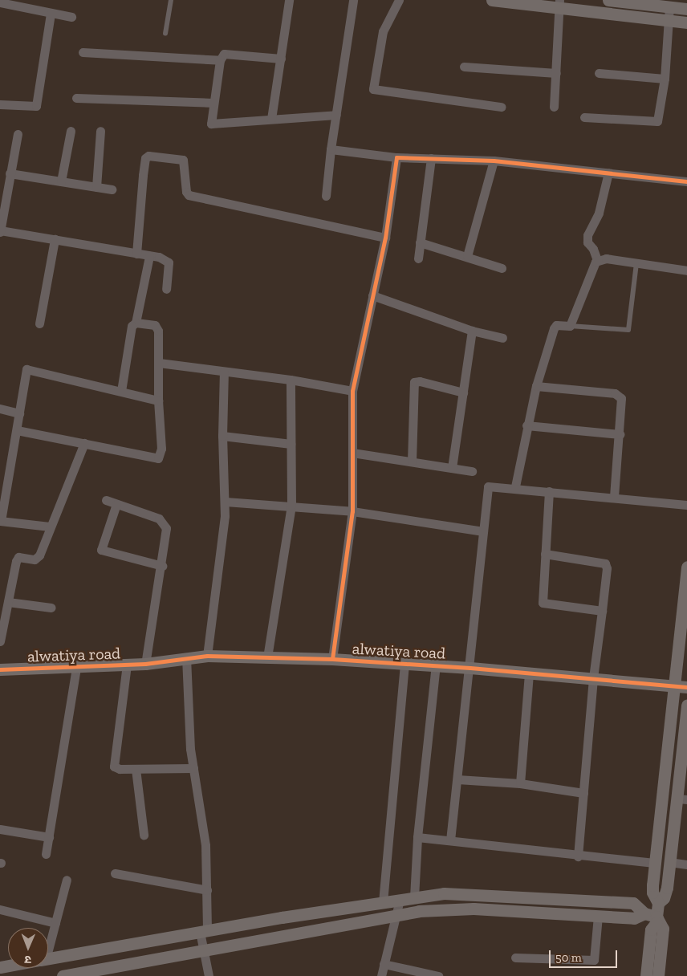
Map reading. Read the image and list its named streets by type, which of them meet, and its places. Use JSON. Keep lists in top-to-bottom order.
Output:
{
  "streets": {
    "street": ["alwatiya road"]
  },
  "scale_bar": "50 m",
  "north": "bottom"
}
